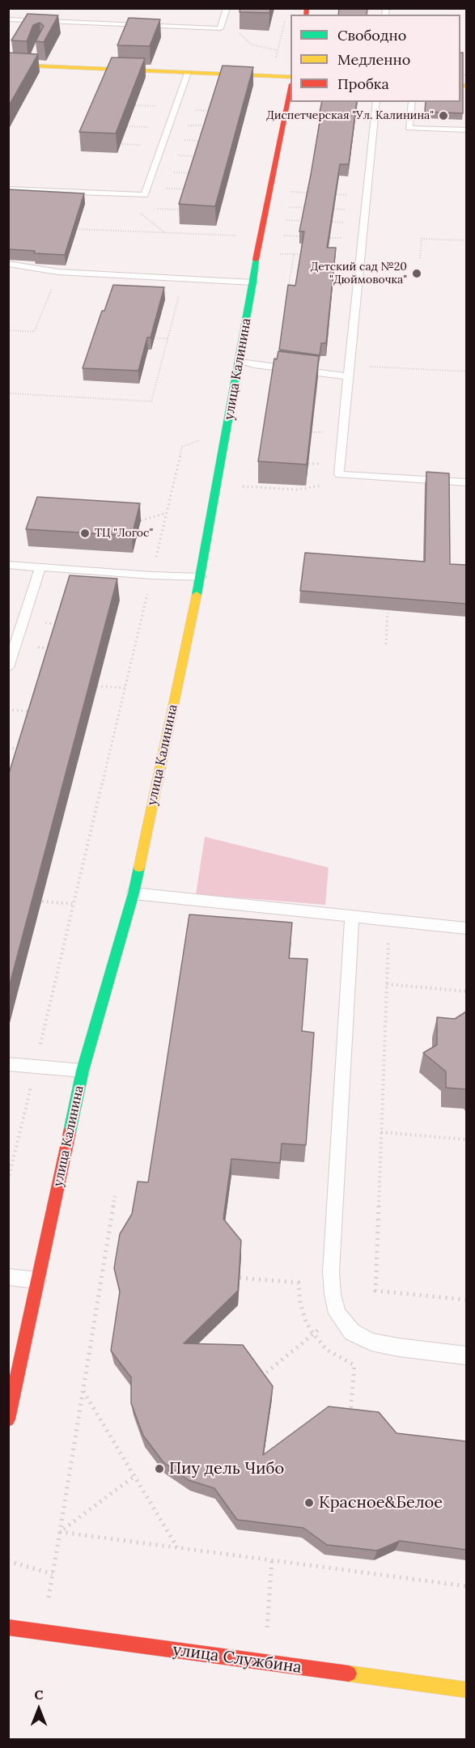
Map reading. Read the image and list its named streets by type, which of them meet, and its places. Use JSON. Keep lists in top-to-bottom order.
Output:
{
  "streets": {
    "street": ["улица Калинина", "улица Службина"]
  },
  "places": [
    "Диспетчерская \"Ул. Калинина\"",
    "Детский сад №20 \"Дюймовочка\"",
    "ТЦ \"Логос\"",
    "Пиу дель Чибо",
    "Красное&Белое"
  ],
  "legend": ["Свободно", "Медленно", "Пробка"],
  "north": "top"
}
